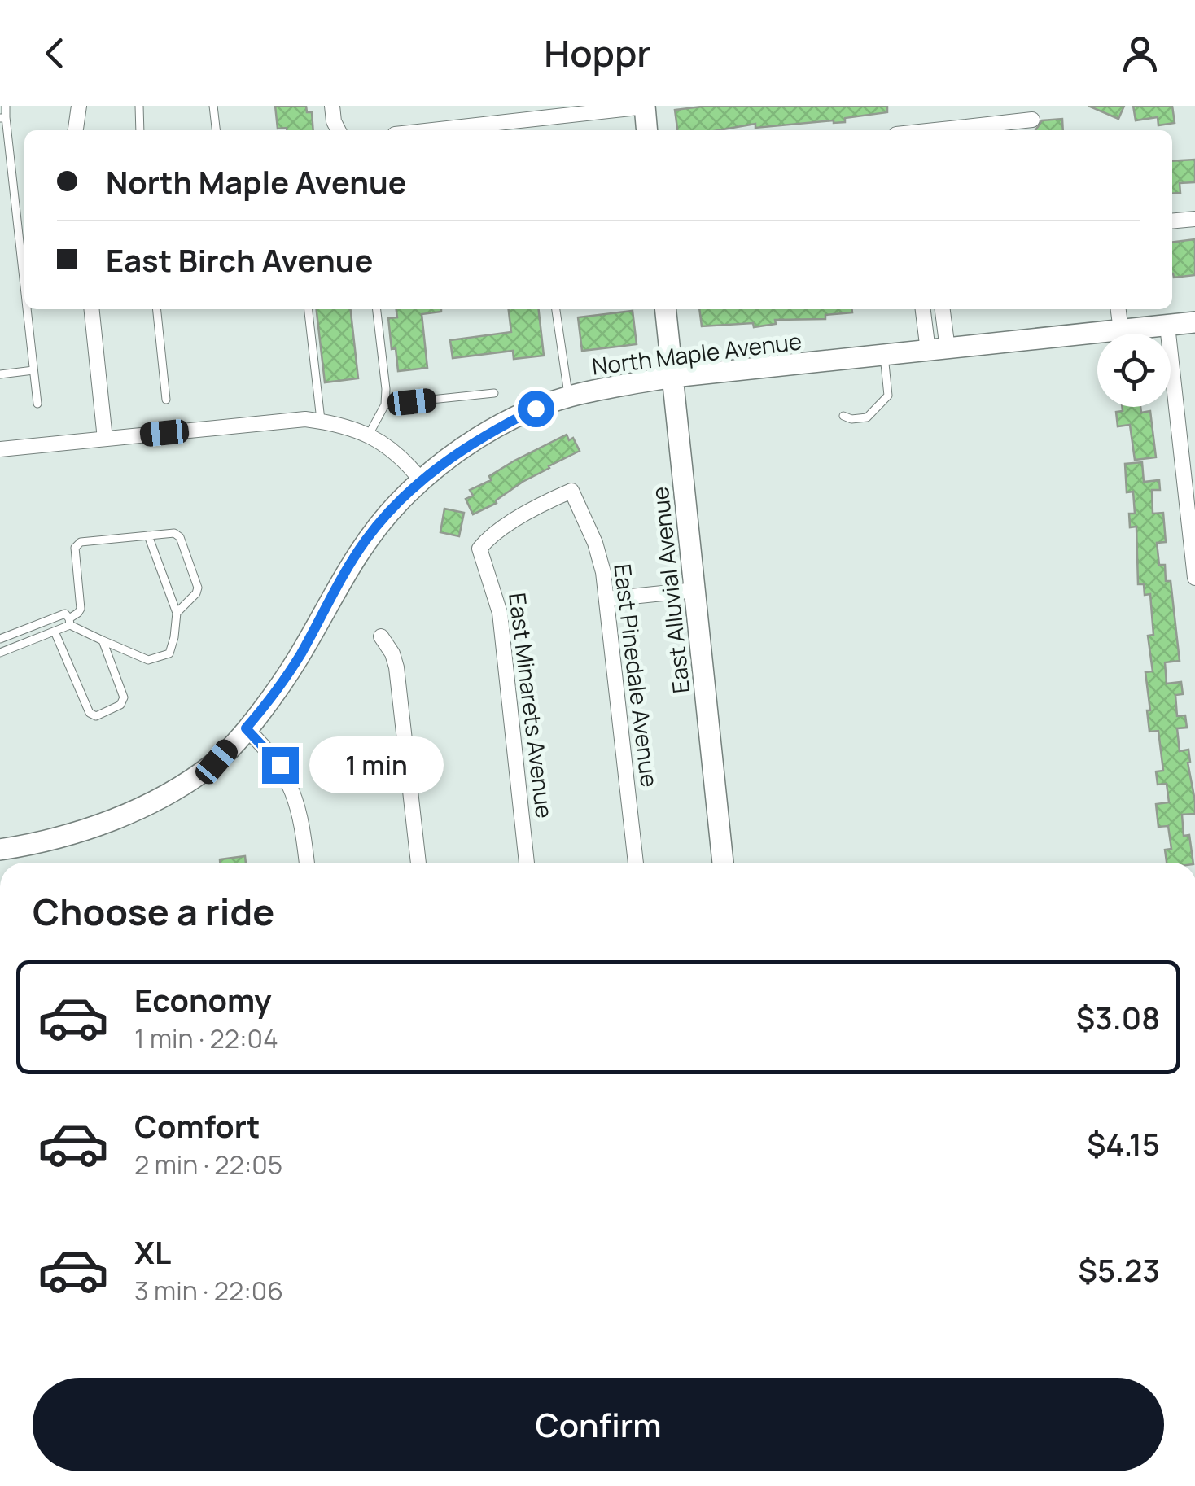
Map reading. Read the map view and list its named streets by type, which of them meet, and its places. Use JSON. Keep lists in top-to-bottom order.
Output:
{
  "streets": {
    "street": [
      "North Maple Avenue",
      "East Alluvial Avenue",
      "East Pinedale Avenue",
      "East Minarets Avenue"
    ]
  },
  "crossings": [
    ["North Maple Avenue", "East Alluvial Avenue"],
    ["East Pinedale Avenue", "East Minarets Avenue"]
  ],
  "page": {
    "header": "Hoppr",
    "banner": ["North Maple Avenue", "East Birch Avenue"],
    "bubble": "1 min",
    "heading": "Choose a ride",
    "list": [
      {
        "name": "Economy",
        "note": "1 min · 22:04",
        "value": "$3.08"
      },
      {
        "name": "Comfort",
        "note": "2 min · 22:05",
        "value": "$4.15"
      },
      {
        "name": "XL",
        "note": "3 min · 22:06",
        "value": "$5.23"
      }
    ],
    "buttons": "Confirm"
  }
}
